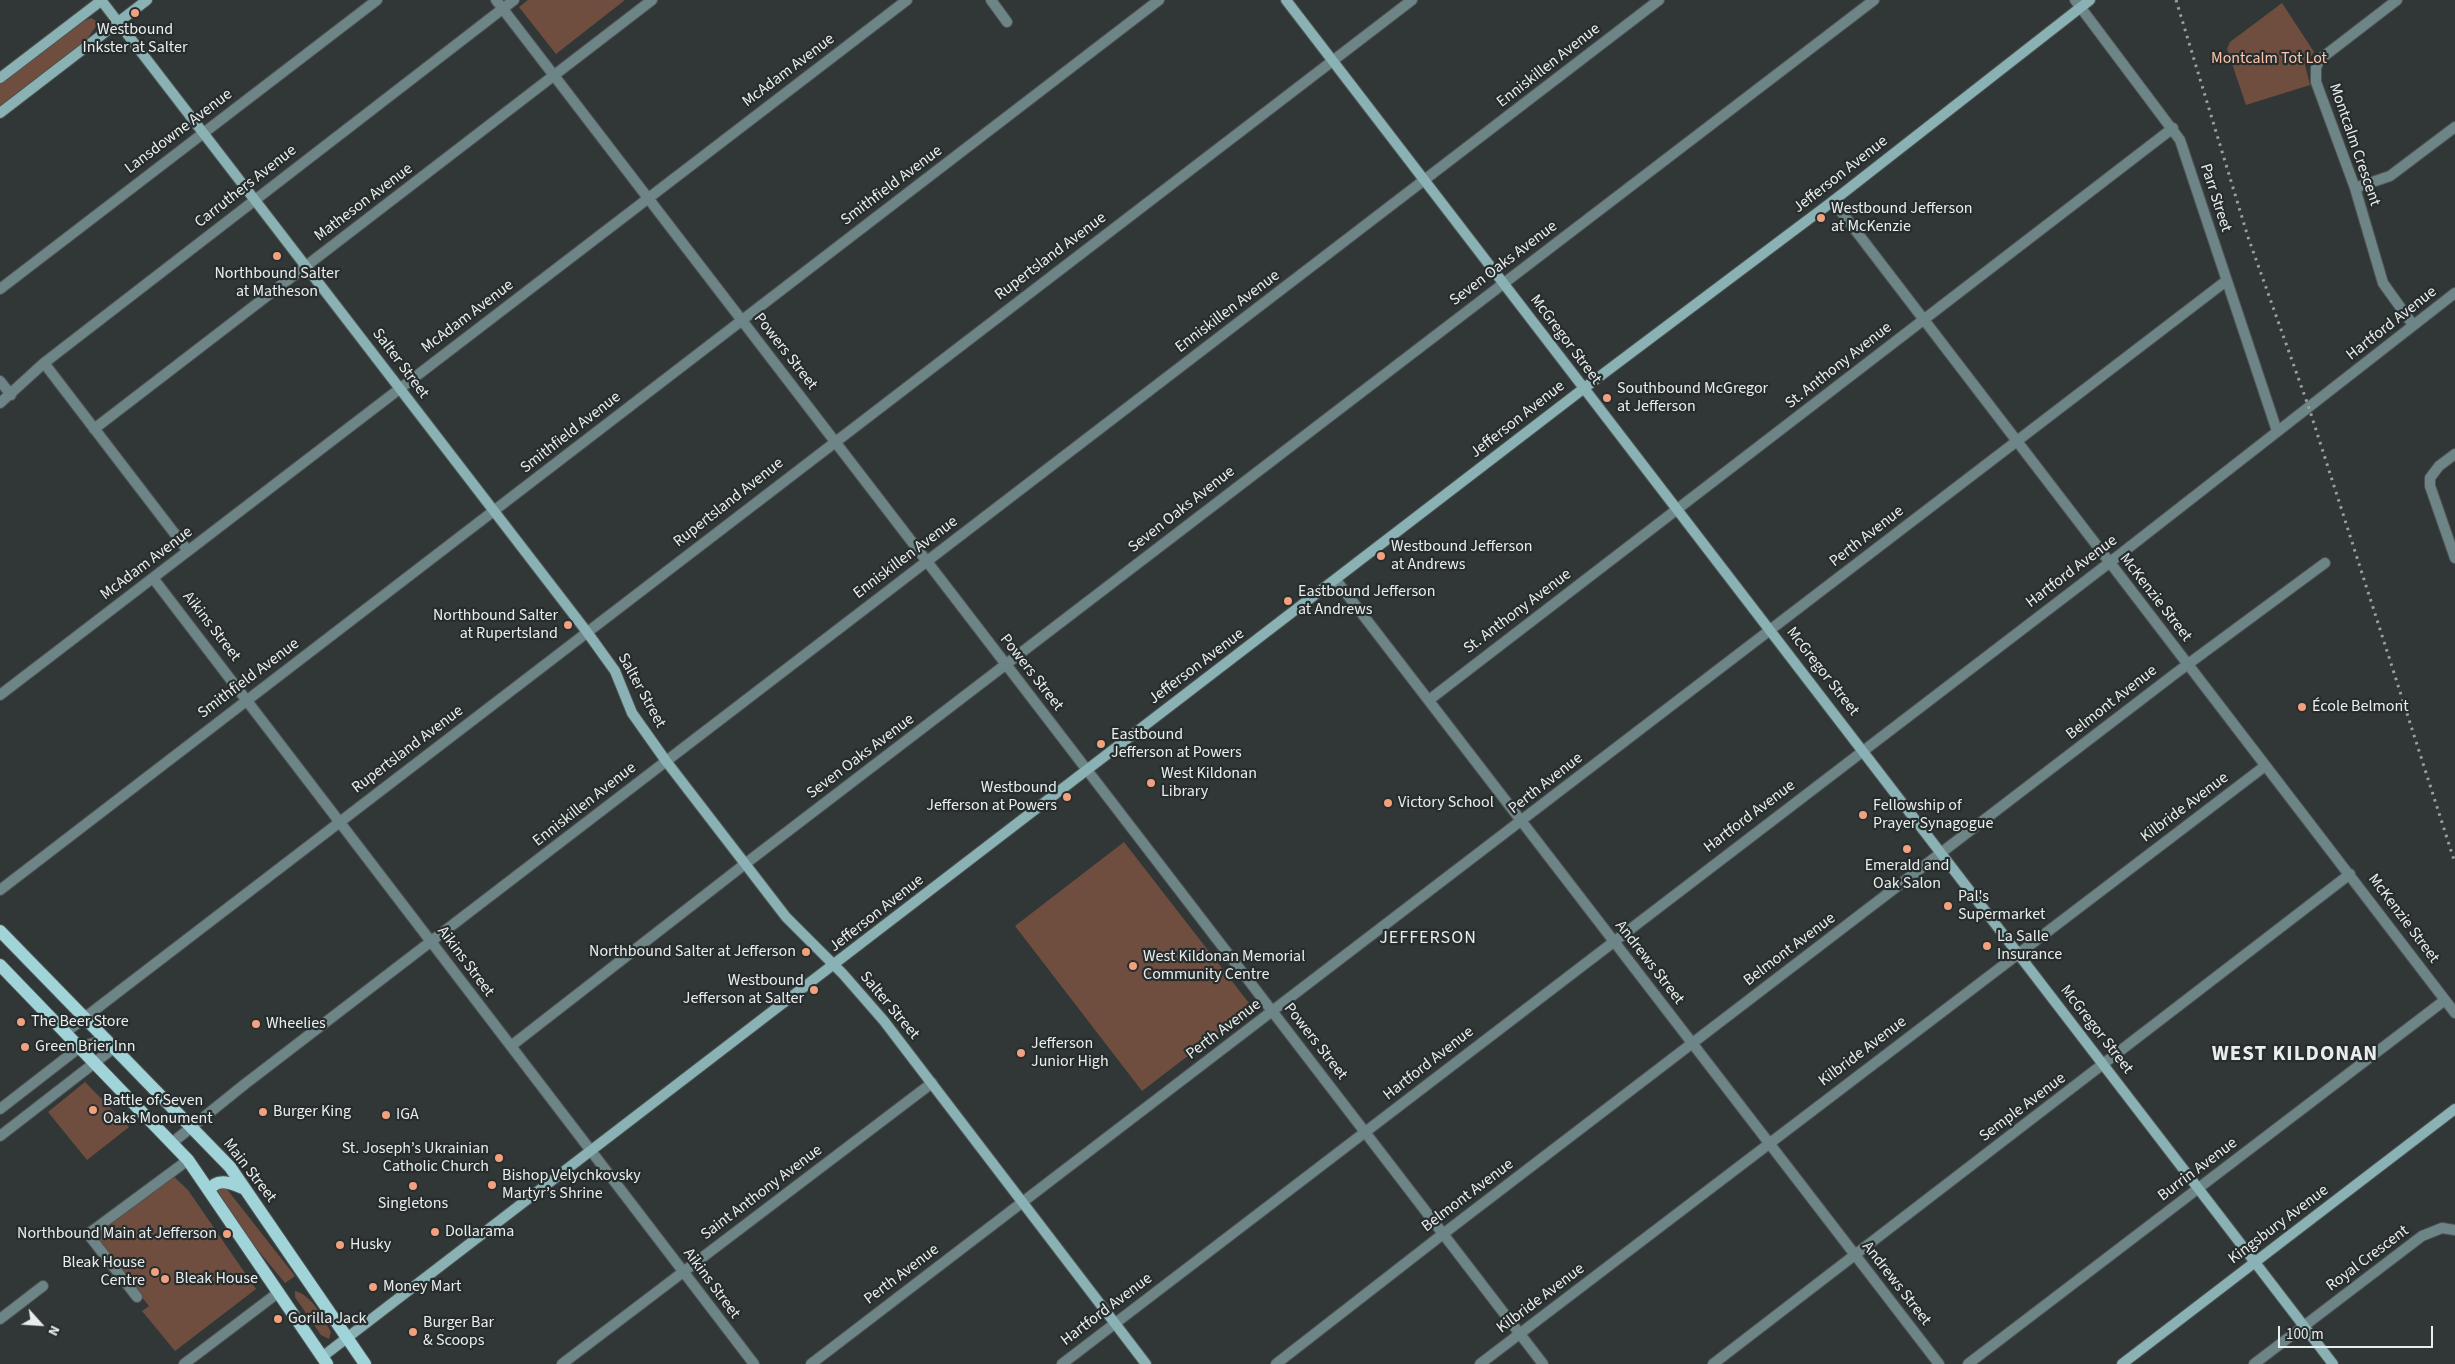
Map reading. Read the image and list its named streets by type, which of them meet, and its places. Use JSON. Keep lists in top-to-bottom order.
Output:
{
  "streets": {
    "main road": [
      "Jefferson Avenue",
      "McGregor Street",
      "Salter Street",
      "Main Street",
      "Kingsbury Avenue"
    ],
    "street": [
      "Enniskillen Avenue",
      "McAdam Avenue",
      "Lansdowne Avenue",
      "Montcalm Crescent",
      "Smithfield Avenue",
      "Carruthers Avenue",
      "Parr Street",
      "Matheson Avenue",
      "Rupertsland Avenue",
      "Seven Oaks Avenue",
      "Hartford Avenue",
      "Powers Street",
      "St. Anthony Avenue",
      "Perth Avenue",
      "McKenzie Street",
      "Aikins Street",
      "Belmont Avenue",
      "Kilbride Avenue",
      "Andrews Street",
      "Semple Avenue",
      "Burrin Avenue",
      "Saint Anthony Avenue",
      "Royal Crescent"
    ]
  },
  "crossings": [
    ["Enniskillen Avenue", "McGregor Street"],
    ["Enniskillen Avenue", "Powers Street"],
    ["Enniskillen Avenue", "Salter Street"],
    ["Enniskillen Avenue", "Aikins Street"],
    ["Enniskillen Avenue", "Main Street"],
    ["McAdam Avenue", "Powers Street"],
    ["McAdam Avenue", "Salter Street"],
    ["McAdam Avenue", "Aikins Street"],
    ["Lansdowne Avenue", "Salter Street"],
    ["Montcalm Crescent", "Hartford Avenue"],
    ["Jefferson Avenue", "Parr Street"],
    ["Jefferson Avenue", "McGregor Street"],
    ["Jefferson Avenue", "Powers Street"],
    ["Jefferson Avenue", "Salter Street"],
    ["Jefferson Avenue", "McKenzie Street"],
    ["Jefferson Avenue", "Aikins Street"],
    ["Jefferson Avenue", "Andrews Street"],
    ["Jefferson Avenue", "Main Street"],
    ["Smithfield Avenue", "Powers Street"],
    ["Smithfield Avenue", "Salter Street"],
    ["Smithfield Avenue", "Aikins Street"],
    ["Carruthers Avenue", "Powers Street"],
    ["Carruthers Avenue", "Salter Street"],
    ["Parr Street", "Hartford Avenue"],
    ["Parr Street", "St. Anthony Avenue"],
    ["Parr Street", "Perth Avenue"],
    ["Matheson Avenue", "Powers Street"],
    ["Matheson Avenue", "Salter Street"],
    ["Rupertsland Avenue", "McGregor Street"],
    ["Rupertsland Avenue", "Powers Street"],
    ["Rupertsland Avenue", "Salter Street"],
    ["Rupertsland Avenue", "Aikins Street"],
    ["Rupertsland Avenue", "Main Street"],
    ["Seven Oaks Avenue", "McGregor Street"],
    ["Seven Oaks Avenue", "Powers Street"],
    ["Seven Oaks Avenue", "Salter Street"],
    ["Seven Oaks Avenue", "Aikins Street"],
    ["Hartford Avenue", "McGregor Street"],
    ["Hartford Avenue", "Powers Street"],
    ["Hartford Avenue", "Salter Street"],
    ["Hartford Avenue", "McKenzie Street"],
    ["Hartford Avenue", "Andrews Street"],
    ["McGregor Street", "St. Anthony Avenue"],
    ["McGregor Street", "Perth Avenue"],
    ["McGregor Street", "Belmont Avenue"],
    ["McGregor Street", "Kilbride Avenue"],
    ["McGregor Street", "Semple Avenue"],
    ["McGregor Street", "Burrin Avenue"],
    ["McGregor Street", "Kingsbury Avenue"],
    ["McGregor Street", "Royal Crescent"],
    ["Powers Street", "Perth Avenue"],
    ["Powers Street", "Belmont Avenue"],
    ["Powers Street", "Kilbride Avenue"],
    ["Salter Street", "Perth Avenue"],
    ["Salter Street", "Saint Anthony Avenue"],
    ["St. Anthony Avenue", "McKenzie Street"],
    ["St. Anthony Avenue", "Andrews Street"],
    ["Perth Avenue", "McKenzie Street"],
    ["Perth Avenue", "Andrews Street"],
    ["McKenzie Street", "Belmont Avenue"],
    ["McKenzie Street", "Kilbride Avenue"],
    ["McKenzie Street", "Semple Avenue"],
    ["McKenzie Street", "Burrin Avenue"],
    ["Aikins Street", "Saint Anthony Avenue"],
    ["Belmont Avenue", "Andrews Street"],
    ["Kilbride Avenue", "Andrews Street"],
    ["Andrews Street", "Semple Avenue"]
  ],
  "districts": ["JEFFERSON", "WEST KILDONAN"],
  "parks": ["Montcalm Tot Lot"],
  "places": [
    "Westbound Inkster at Salter",
    "Westbound Jefferson at McKenzie",
    "Northbound Salter at Matheson",
    "Southbound McGregor at Jefferson",
    "Westbound Jefferson at Andrews",
    "Eastbound Jefferson at Andrews",
    "Northbound Salter at Rupertsland",
    "École Belmont",
    "Eastbound Jefferson at Powers",
    "West Kildonan Library",
    "Westbound Jefferson at Powers",
    "Victory School",
    "Fellowship of Prayer Synagogue",
    "Emerald and Oak Salon",
    "Pal's Supermarket",
    "La Salle Insurance",
    "Northbound Salter at Jefferson",
    "West Kildonan Memorial Community Centre",
    "Westbound Jefferson at Salter",
    "The Beer Store",
    "Wheelies",
    "Green Brier Inn",
    "Jefferson Junior High",
    "Battle of Seven Oaks Monument",
    "Burger King",
    "IGA",
    "St. Joseph’s Ukrainian Catholic Church",
    "Bishop Velychkovsky Martyr’s Shrine",
    "Singletons",
    "Dollarama",
    "Northbound Main at Jefferson",
    "Husky",
    "Bleak House Centre",
    "Bleak House",
    "Money Mart",
    "Gorilla Jack",
    "Burger Bar & Scoops"
  ],
  "scale_bar": "100 m",
  "north": "bottom right"
}
